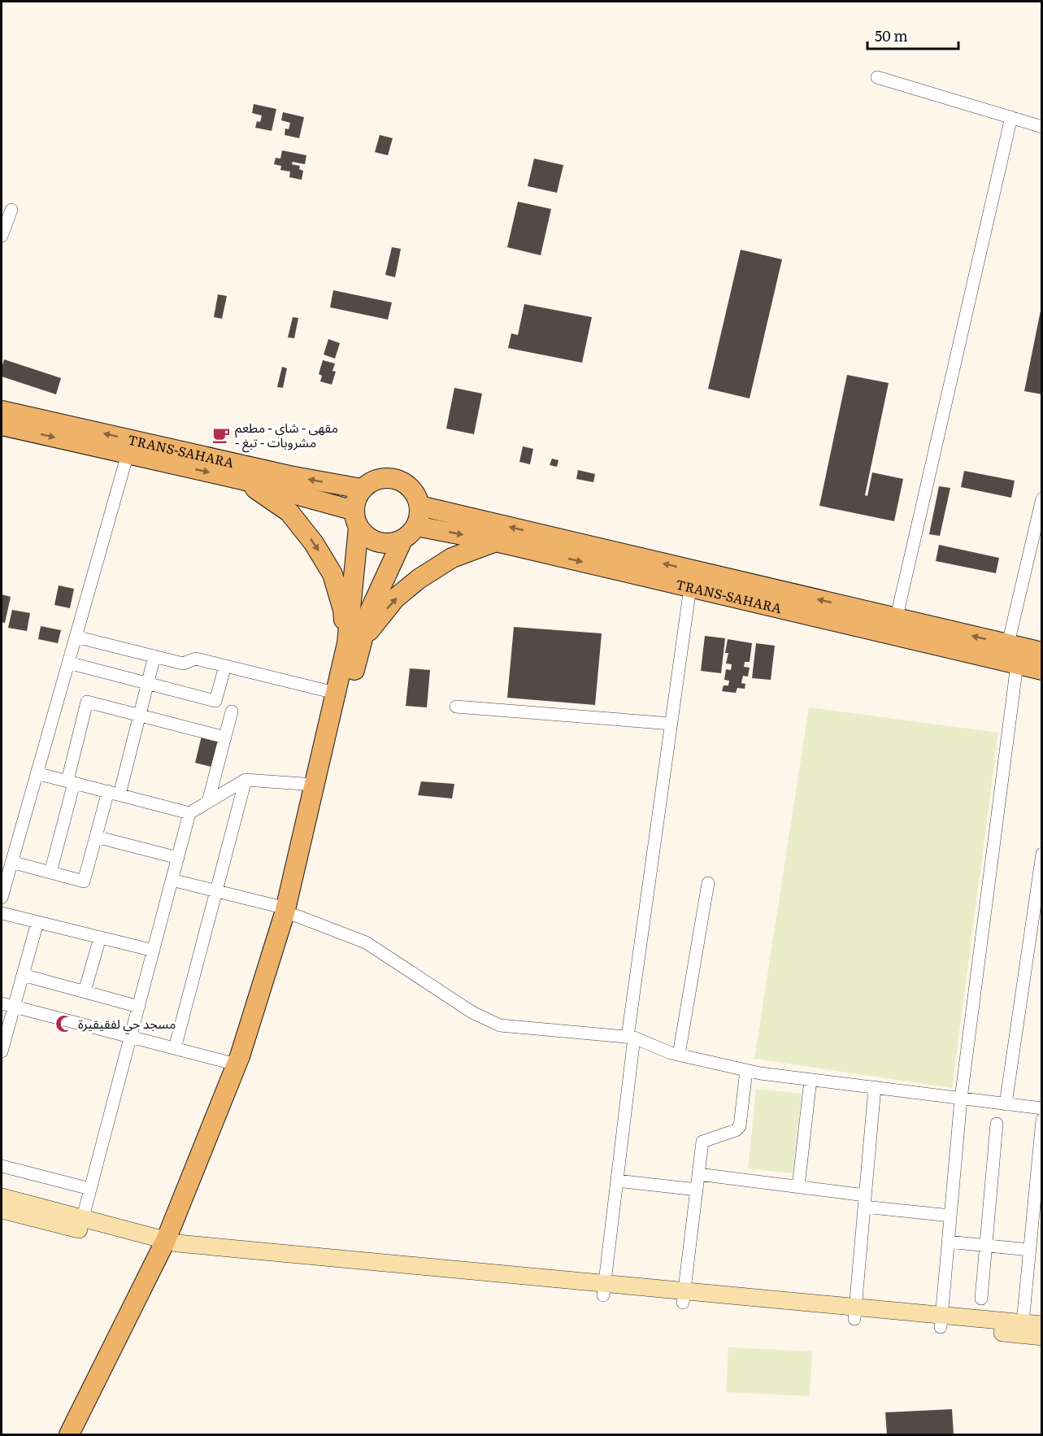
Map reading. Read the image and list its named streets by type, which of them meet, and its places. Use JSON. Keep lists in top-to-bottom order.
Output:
{
  "streets": {
    "main road": ["TRANS-SAHARA"]
  },
  "places": {
    "cafe": ["مقهى - شاي - مطعم - مشروبات - تبغ"],
    "mosque": ["مسجد حي لفقيقيرة"]
  },
  "scale_bar": "50 m"
}
